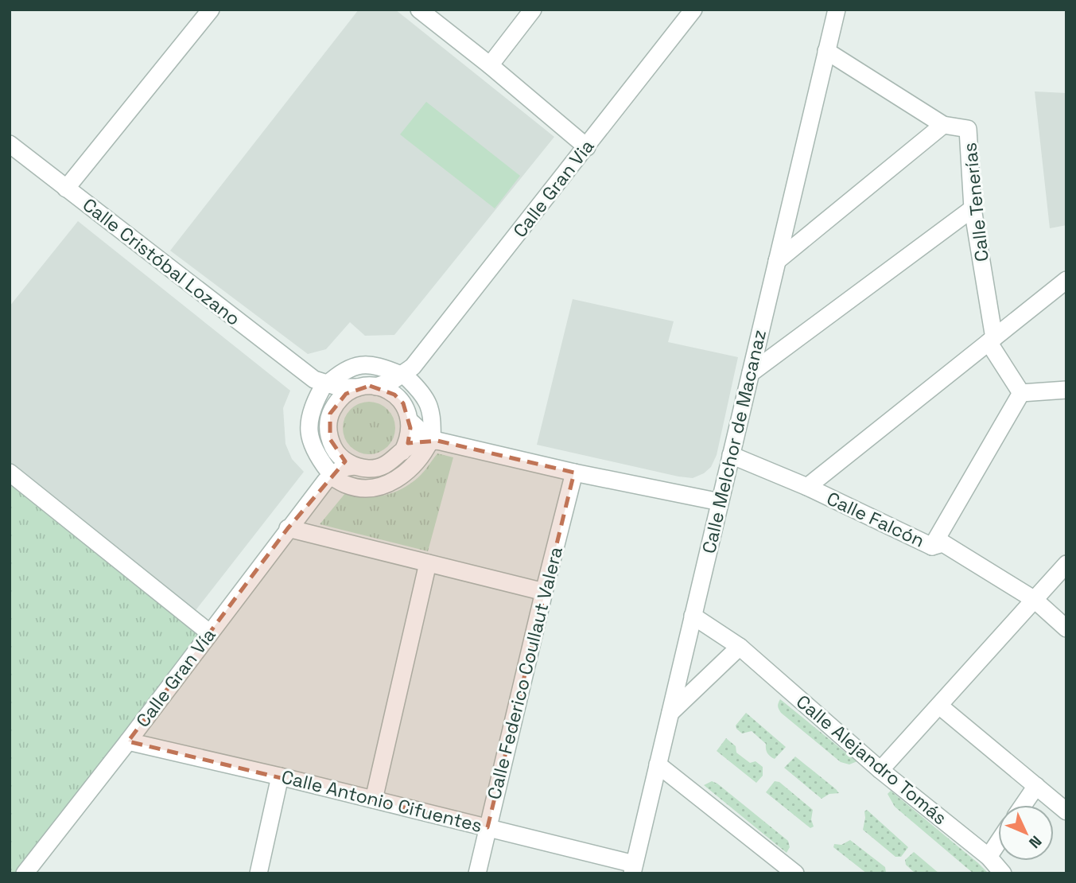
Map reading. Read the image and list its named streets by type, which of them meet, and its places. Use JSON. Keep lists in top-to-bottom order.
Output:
{
  "streets": {
    "street": [
      "Calle Gran Via",
      "Calle Tenerías",
      "Calle Cristóbal Lozano",
      "Calle Melchor de Macanaz",
      "Calle Falcón",
      "Calle Federico Coullaut Valera",
      "Calle Gran Vía",
      "Calle Alejandro Tomás",
      "Calle Antonio Cifuentes"
    ]
  },
  "crossings": [
    ["Calle Tenerías", "Calle Melchor de Macanaz"],
    ["Calle Melchor de Macanaz", "Calle Falcón"],
    ["Calle Melchor de Macanaz", "Calle Alejandro Tomás"],
    ["Calle Melchor de Macanaz", "Calle Antonio Cifuentes"],
    ["Calle Federico Coullaut Valera", "Calle Antonio Cifuentes"],
    ["Calle Gran Vía", "Calle Antonio Cifuentes"]
  ],
  "north": "bottom right"
}
